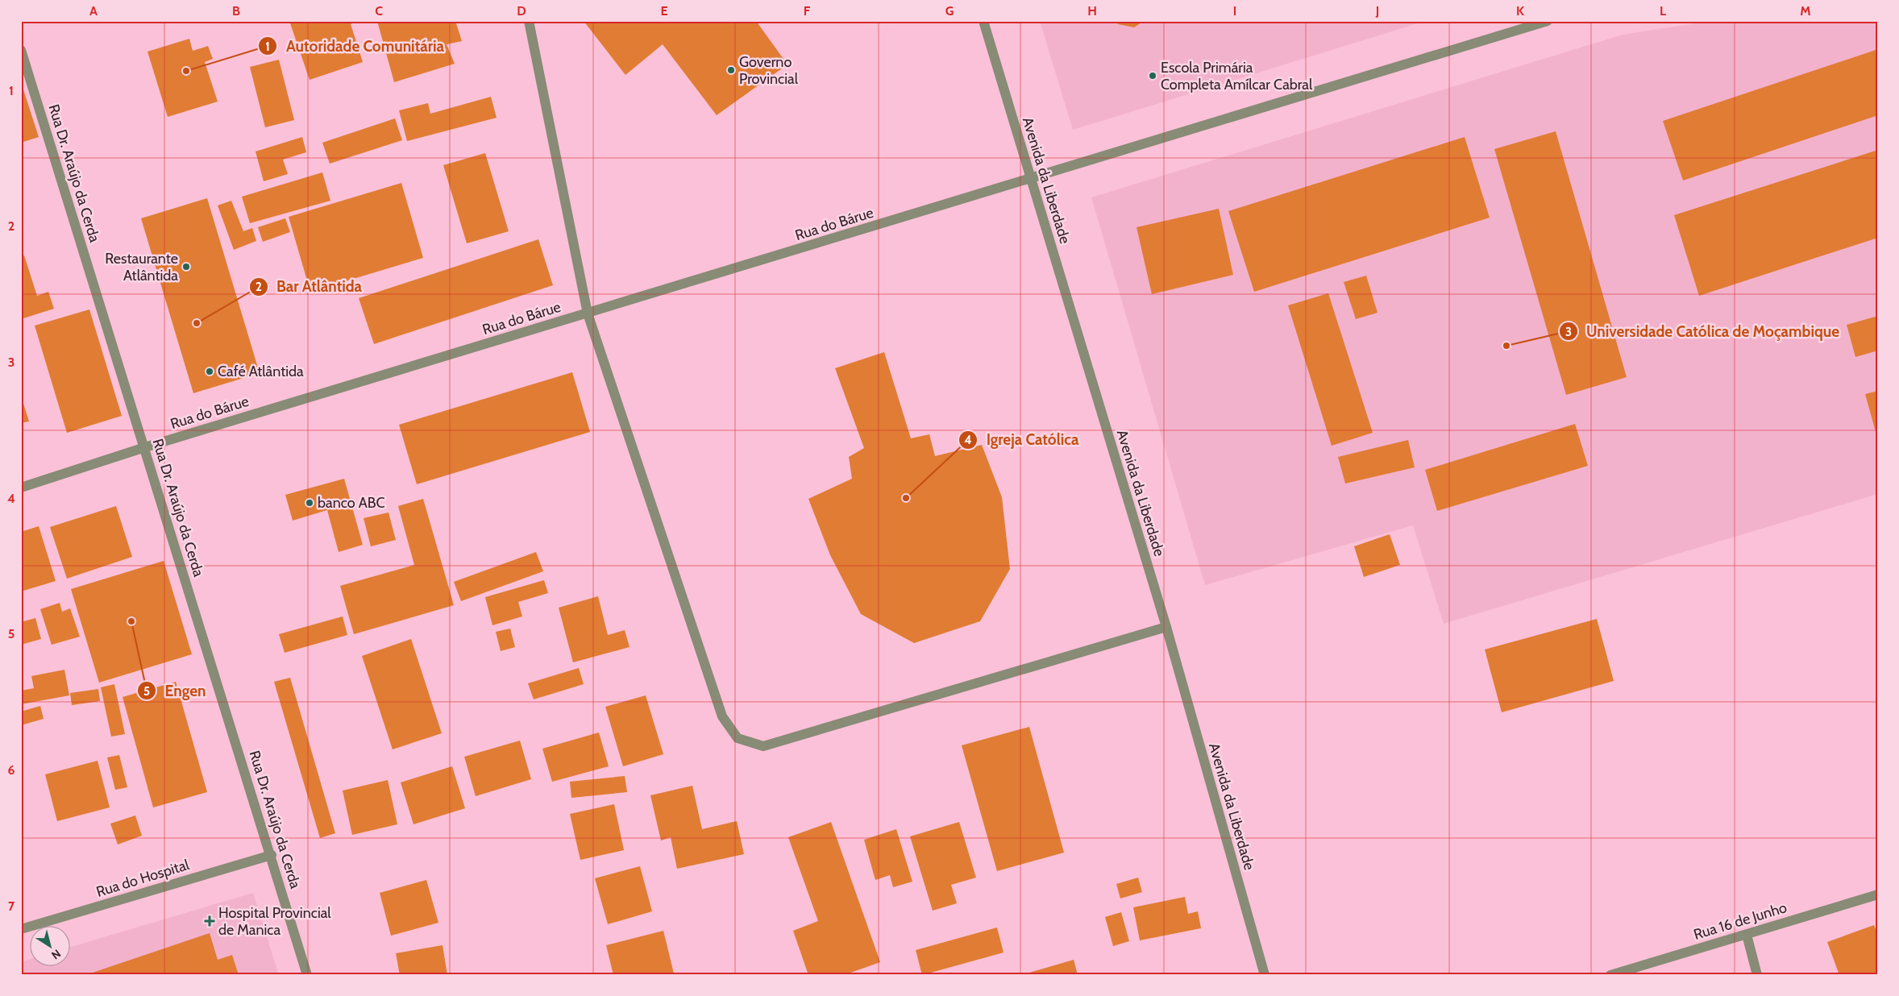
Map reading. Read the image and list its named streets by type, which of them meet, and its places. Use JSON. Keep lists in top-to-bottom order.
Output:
{
  "streets": {
    "street": [
      "Rua Dr. Araújo da Cerda",
      "Avenida da Liberdade",
      "Rua do Bárue",
      "Rua do Hospital",
      "Rua 16 de Junho"
    ]
  },
  "crossings": [
    ["Rua Dr. Araújo da Cerda", "Rua do Bárue"],
    ["Rua Dr. Araújo da Cerda", "Rua do Hospital"],
    ["Avenida da Liberdade", "Rua do Bárue"]
  ],
  "places": {
    "other": [
      "Governo Provincial",
      "Autoridade Comunitária",
      "Escola Primária Completa Amílcar Cabral",
      "Restaurante Atlântida",
      "Bar Atlântida",
      "Universidade Católica de Moçambique",
      "Café Atlântida",
      "Igreja Católica",
      "banco ABC",
      "Engen"
    ],
    "health": ["Hospital Provincial de Manica"]
  },
  "north": "bottom right",
  "grid": {
    "columns": [
      "A",
      "B",
      "C",
      "D",
      "E",
      "F",
      "G",
      "H",
      "I",
      "J",
      "K",
      "L",
      "M"
    ],
    "rows": [
      "1",
      "2",
      "3",
      "4",
      "5",
      "6",
      "7"
    ]
  }
}
